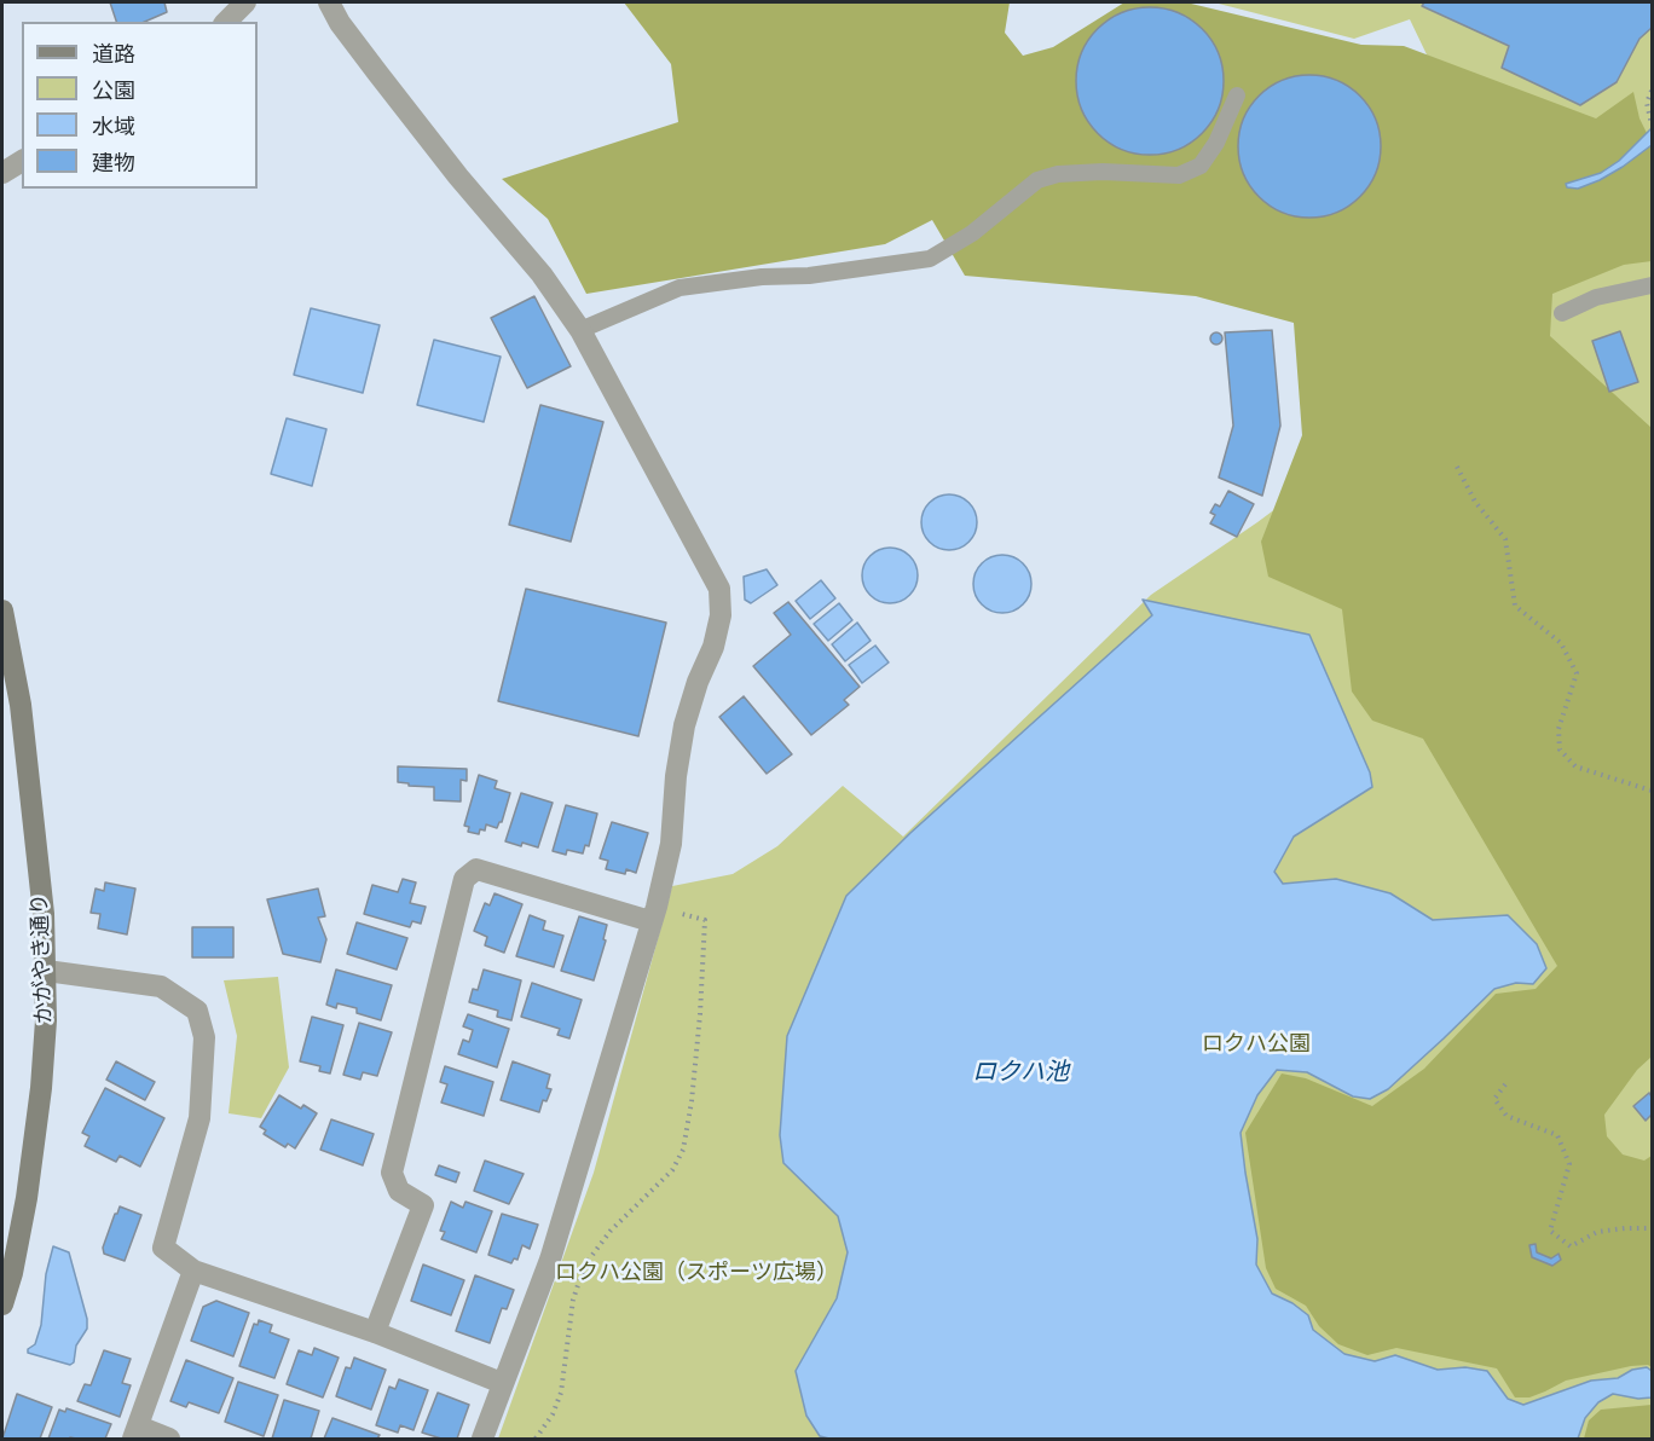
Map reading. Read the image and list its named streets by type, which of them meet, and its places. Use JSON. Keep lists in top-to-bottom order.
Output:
{
  "streets": {
    "street": ["かがやき通り"]
  },
  "water": ["ロクハ池"],
  "parks": ["ロクハ公園", "ロクハ公園（スポーツ広場）"],
  "legend": [
    "道路",
    "公園",
    "水域",
    "建物"
  ]
}
